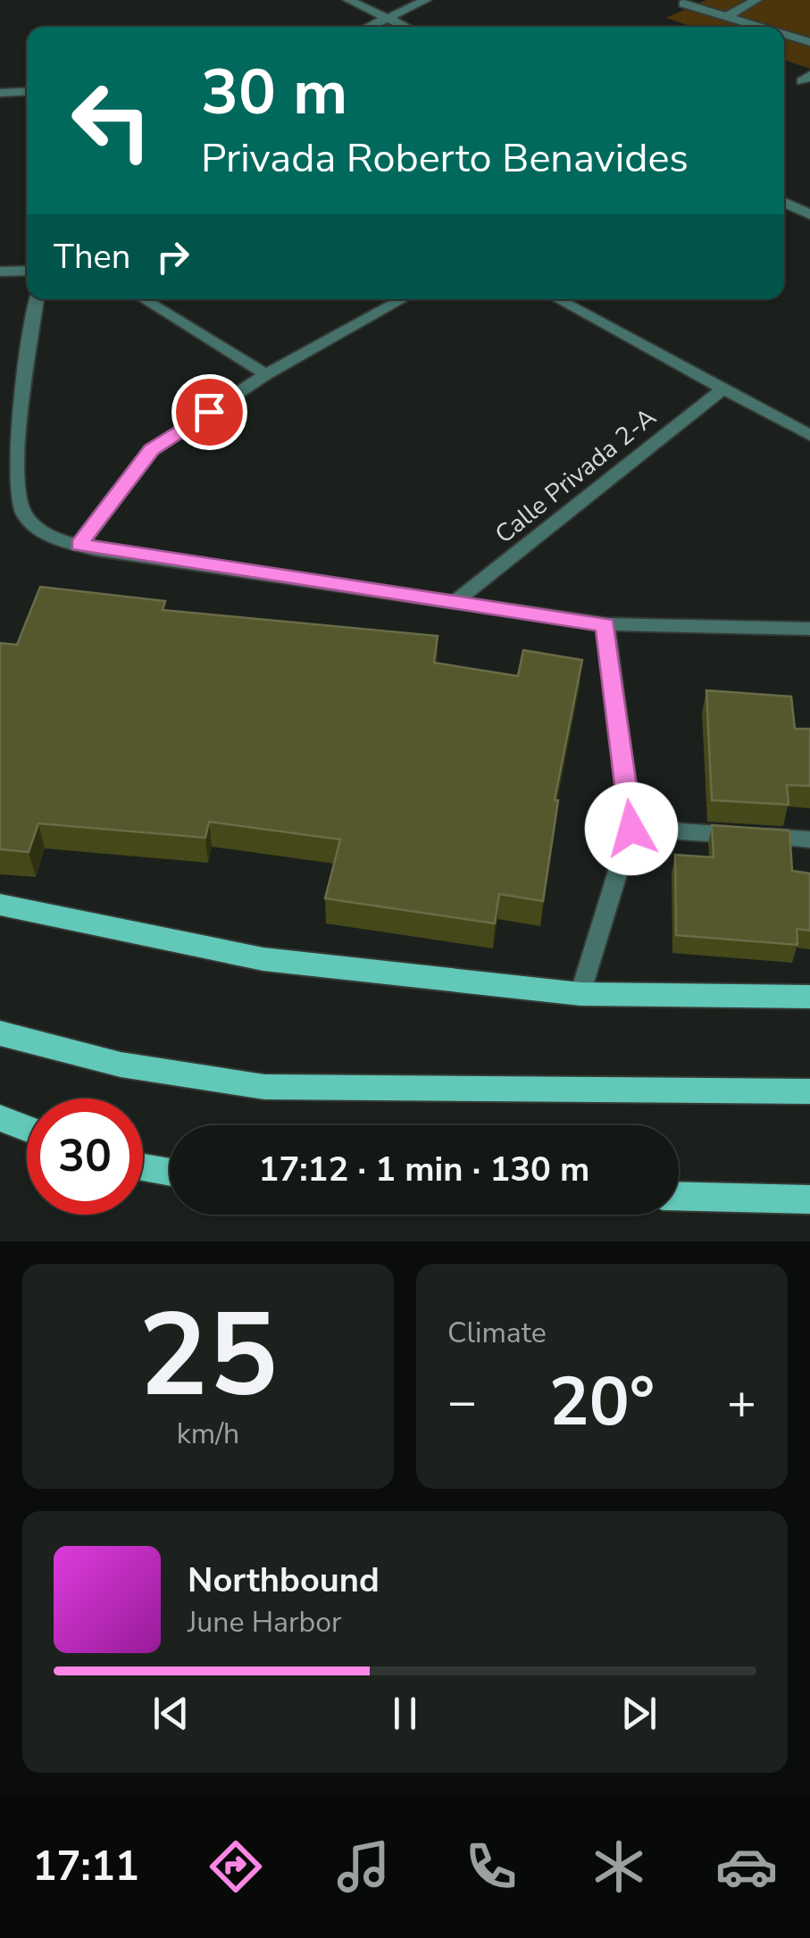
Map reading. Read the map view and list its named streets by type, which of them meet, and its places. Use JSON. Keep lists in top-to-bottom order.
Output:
{
  "streets": {
    "street": ["Calle Privada 2-A"]
  },
  "page": {
    "turn": ["30 m", "Privada Roberto Benavides"],
    "then": "Then",
    "limit": "30",
    "trip": "17:12 · 1 min · 130 m",
    "tile": [
      ["25", "km/h"],
      "Climate"
    ],
    "heat": ["−", "20°", "+"],
    "song": ["Northbound", "June Harbor"],
    "tabs": "17:11"
  }
}
